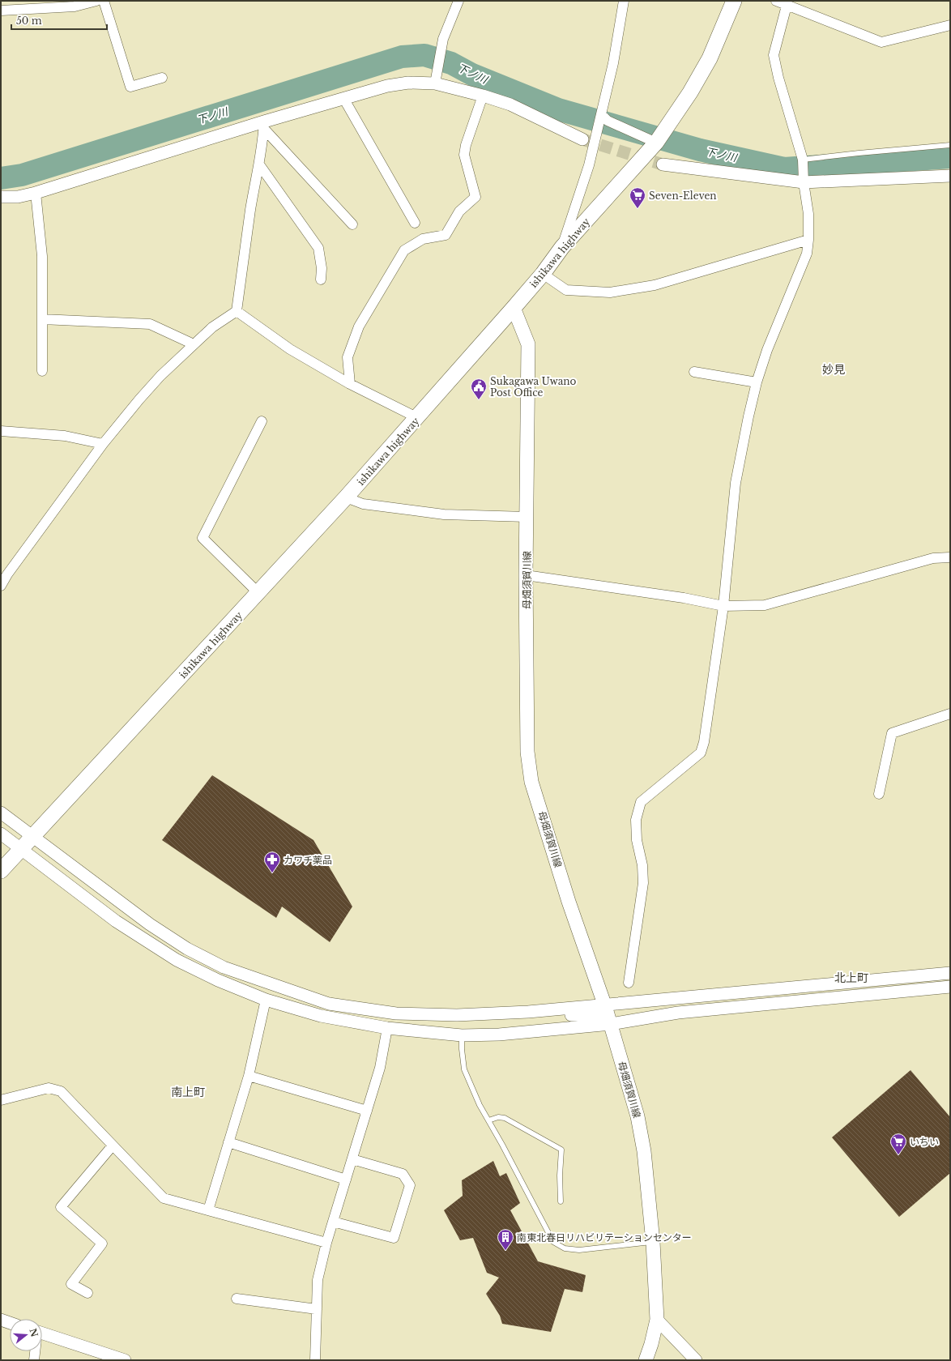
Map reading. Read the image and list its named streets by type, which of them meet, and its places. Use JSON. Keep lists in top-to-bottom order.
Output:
{
  "streets": {
    "main road": ["ishikawa highway", "母畑須賀川線"]
  },
  "crossings": [
    ["ishikawa highway", "母畑須賀川線"]
  ],
  "districts": ["妙見", "北上町", "南上町"],
  "water": ["下ノ川"],
  "places": {
    "supermarket": ["Seven-Eleven", "いちい"],
    "public building": ["Sukagawa Uwano Post Office"],
    "pharmacy": ["カワチ薬品"],
    "building": ["南東北春日リハビリテーションセンター"]
  },
  "scale_bar": "50 m",
  "north": "right"
}
